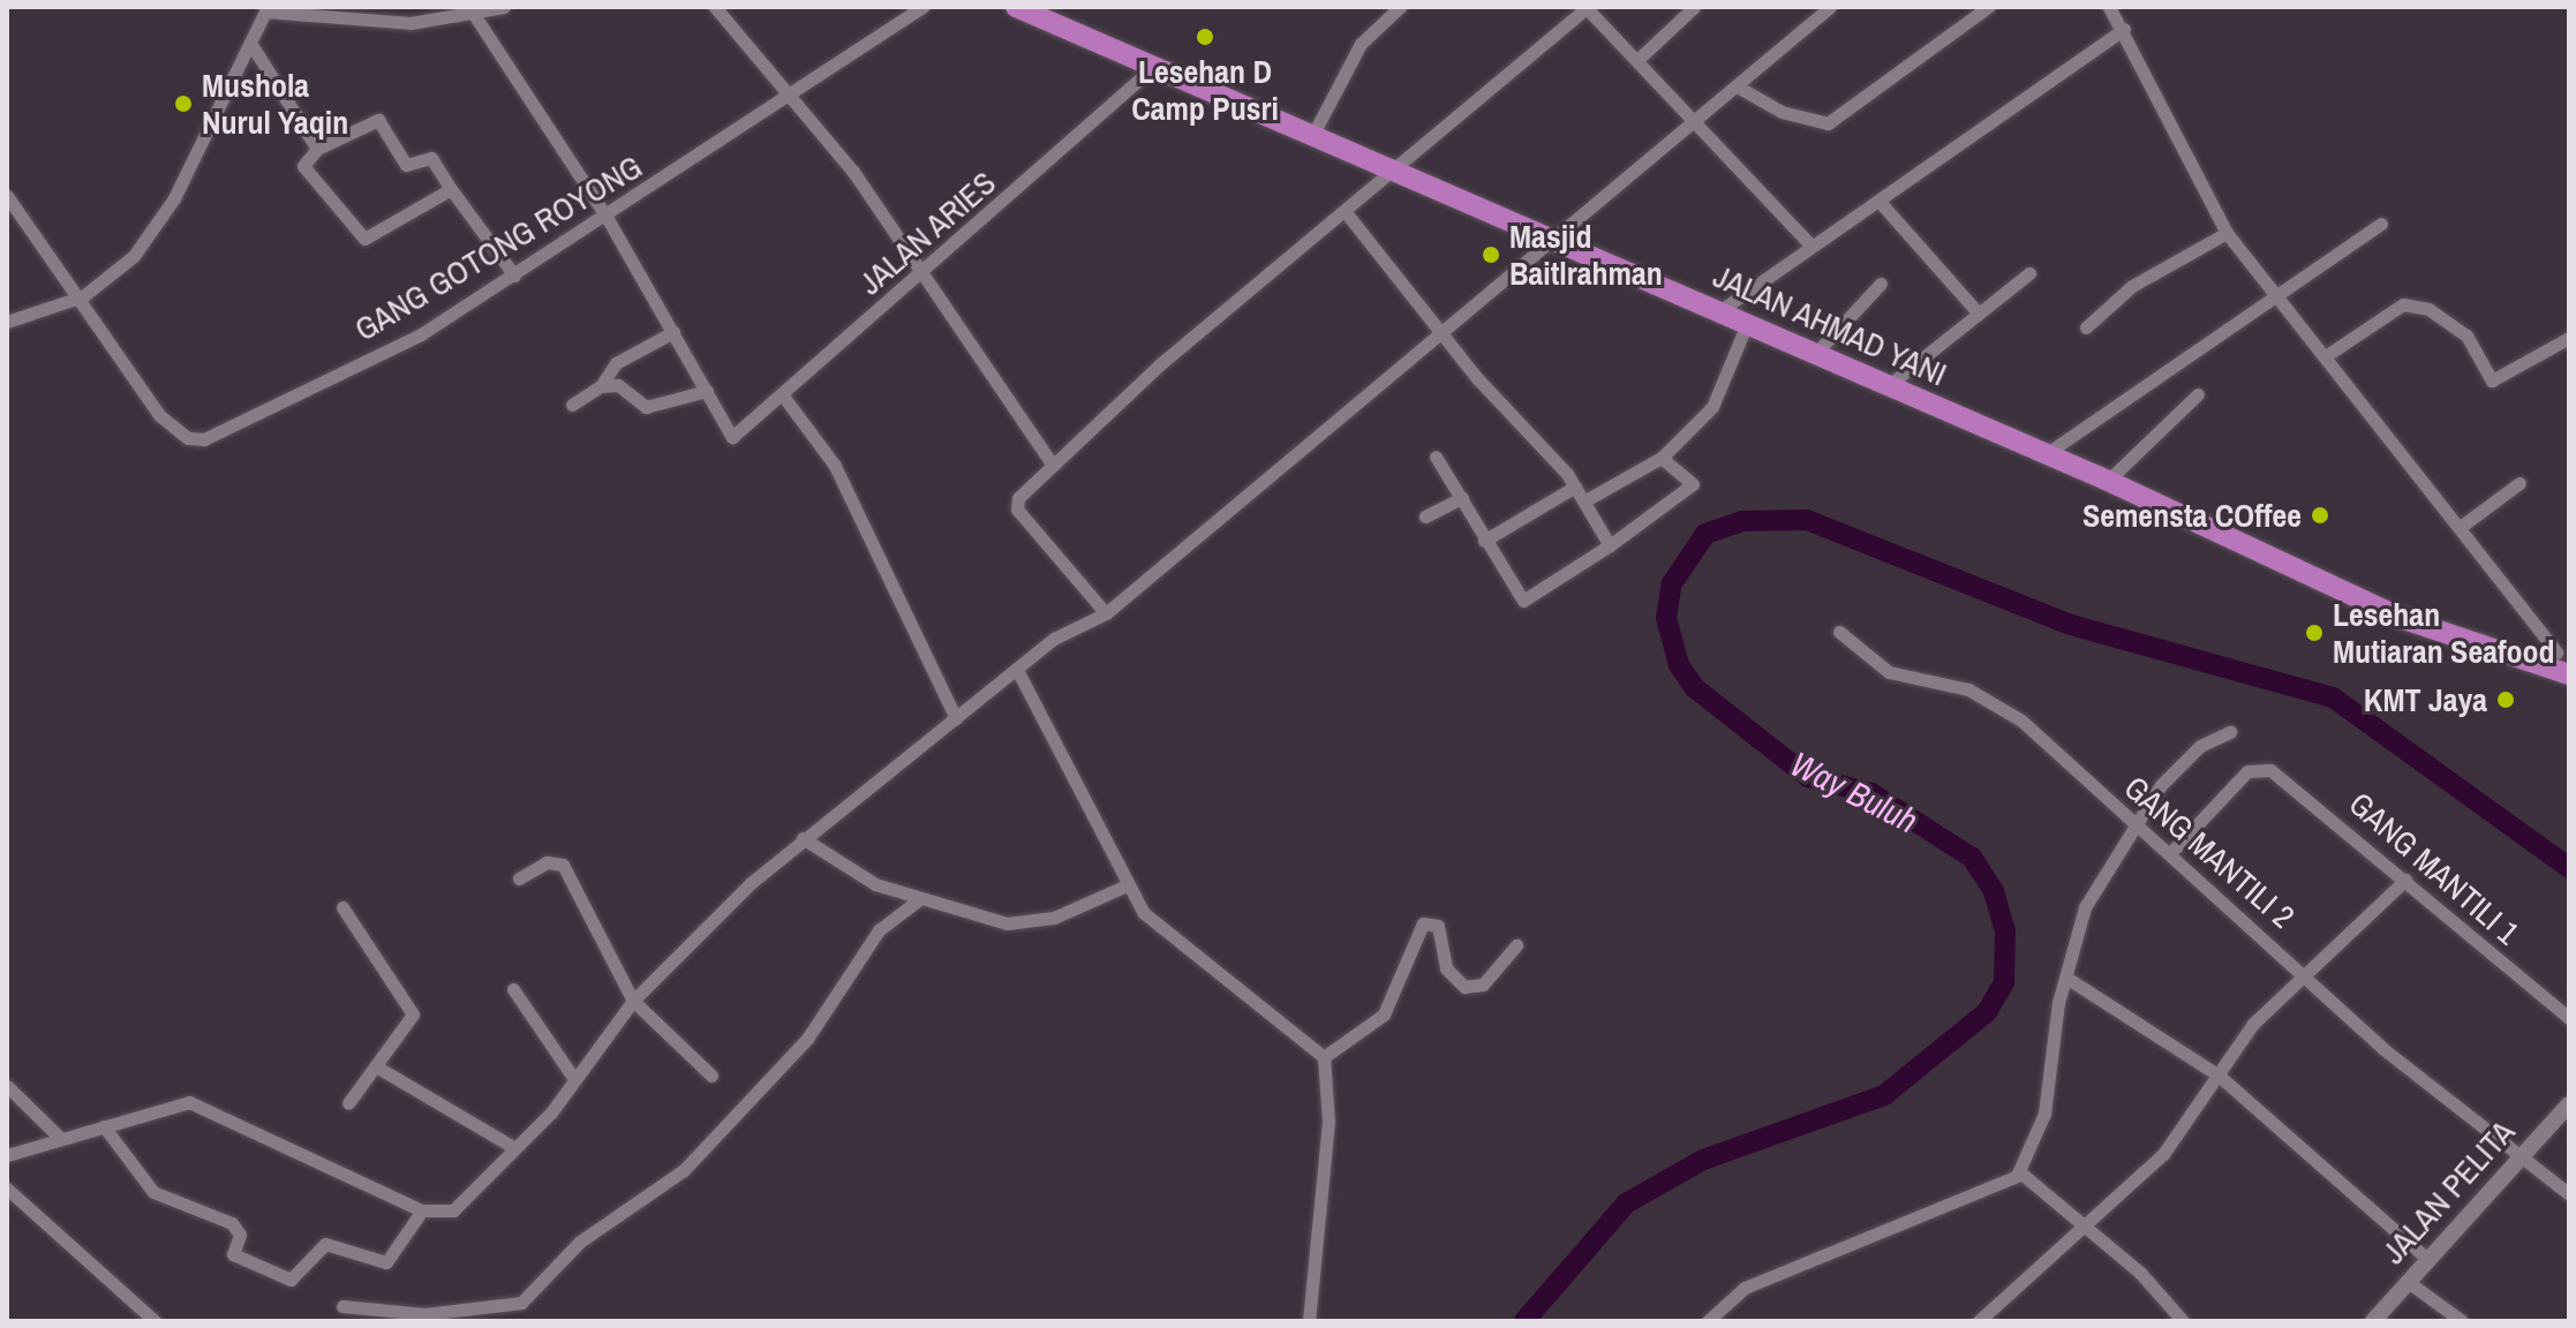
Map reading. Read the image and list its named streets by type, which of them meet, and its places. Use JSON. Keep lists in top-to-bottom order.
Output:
{
  "streets": {
    "highway": ["JALAN AHMAD YANI"],
    "street": [
      "JALAN ARIES",
      "GANG GOTONG ROYONG",
      "GANG MANTILI 2",
      "GANG MANTILI 1",
      "JALAN PELITA"
    ]
  },
  "crossings": [
    ["JALAN ARIES", "JALAN AHMAD YANI"],
    ["GANG MANTILI 2", "GANG MANTILI 1"],
    ["GANG MANTILI 2", "JALAN PELITA"]
  ],
  "water": ["Way Buluh"],
  "places": [
    "Lesehan D Camp Pusri",
    "Mushola Nurul Yaqin",
    "Masjid Baitlrahman",
    "Semensta COffee",
    "Lesehan Mutiaran Seafood",
    "KMT Jaya"
  ]
}
